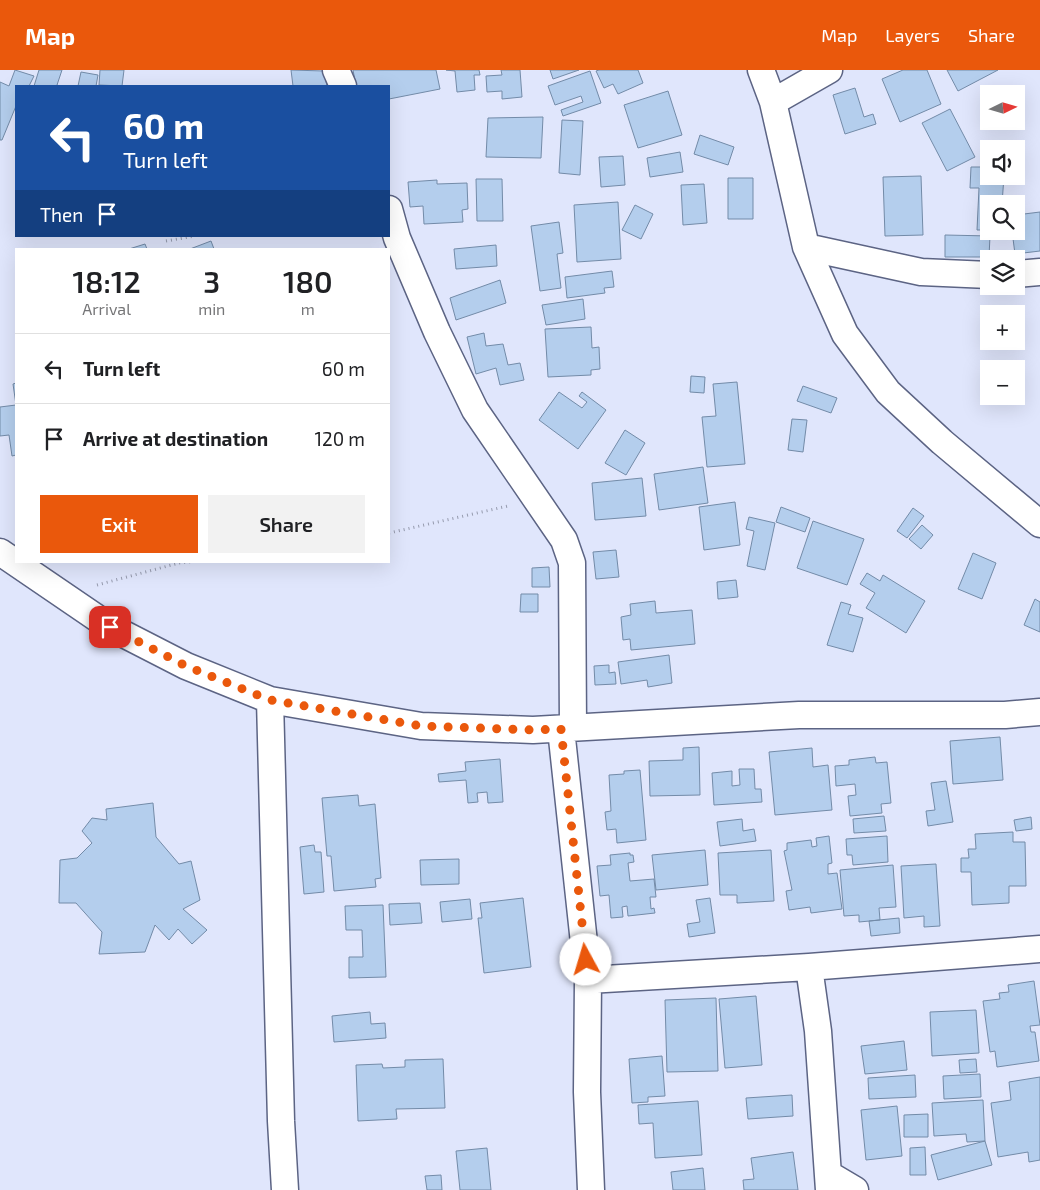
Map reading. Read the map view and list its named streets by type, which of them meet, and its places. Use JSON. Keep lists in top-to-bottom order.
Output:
{
  "north": "right",
  "page": {
    "header": "Map",
    "nav": ["Map", "Layers", "Share"],
    "map_buttons": ["+", "−"],
    "turn": ["60 m", "Turn left"],
    "then": "Then",
    "eta": [
      "18:12",
      "Arrival",
      "3",
      "min",
      "180",
      "m"
    ],
    "list": [
      {
        "name": "Turn left",
        "value": "60 m"
      },
      {
        "name": "Arrive at destination",
        "value": "120 m"
      }
    ],
    "buttons": ["Exit", "Share"]
  }
}
